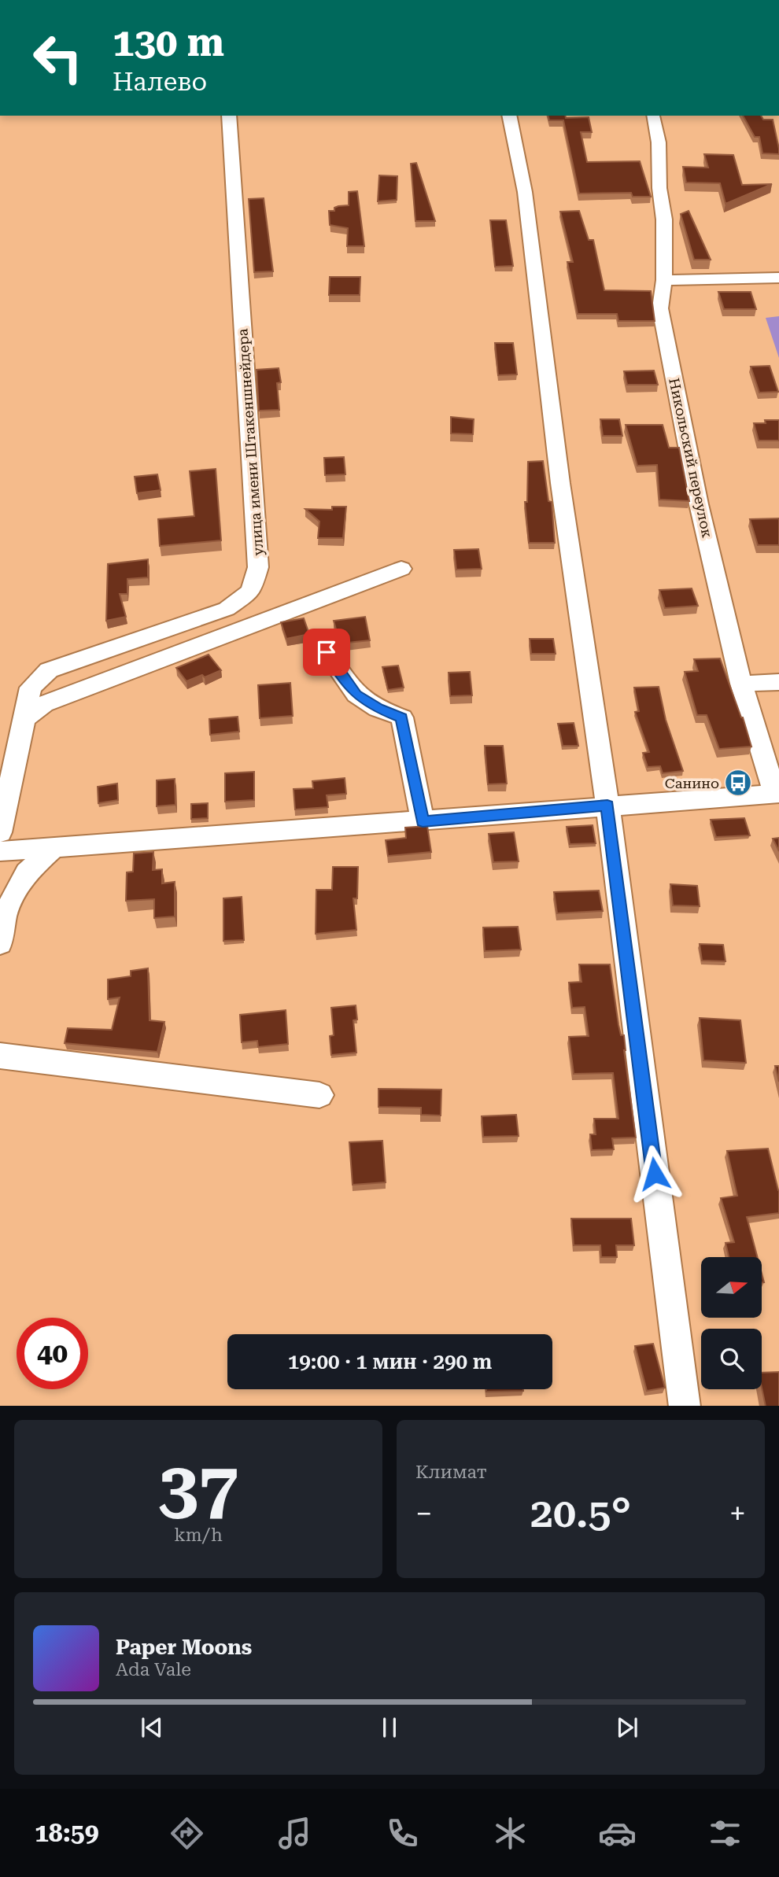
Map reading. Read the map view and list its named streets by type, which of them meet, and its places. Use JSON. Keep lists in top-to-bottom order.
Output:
{
  "streets": {
    "street": ["улица имени Штакеншнейдера", "Никольский переулок"]
  },
  "places": {
    "bus stop": ["Санино"]
  },
  "north": "right",
  "page": {
    "turn": ["130 m", "Налево"],
    "limit": "40",
    "trip": "19:00 · 1 мин · 290 m",
    "tile": [
      ["37", "km/h"],
      "Климат"
    ],
    "heat": ["−", "20.5°", "+"],
    "song": ["Paper Moons", "Ada Vale"],
    "tabs": "18:59"
  }
}
